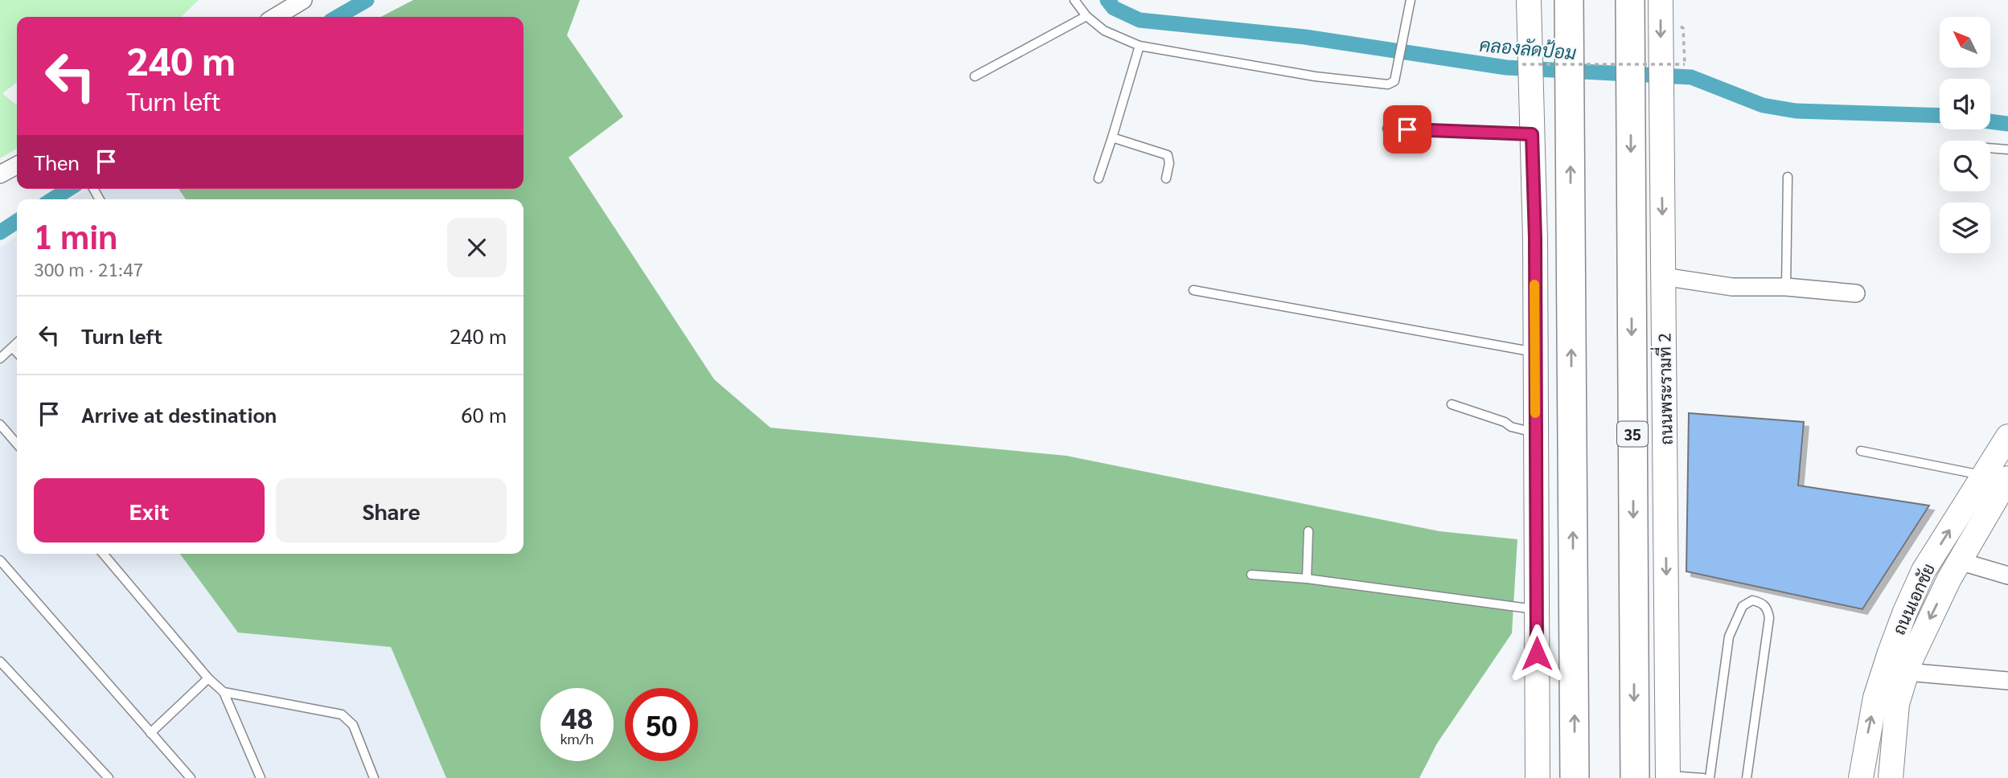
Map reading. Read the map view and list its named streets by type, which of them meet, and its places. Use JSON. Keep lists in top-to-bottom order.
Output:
{
  "streets": {
    "highway": ["ถนนพระรามที่ 2", "35"],
    "main road": ["ถนนเอกชัย"]
  },
  "water": ["คลองลัดป้อม"],
  "north": "top left",
  "page": {
    "turn": ["240 m", "Turn left"],
    "then": "Then",
    "heading": ["1 min", "300 m · 21:47"],
    "list": [
      {
        "name": "Turn left",
        "value": "240 m"
      },
      {
        "name": "Arrive at destination",
        "value": "60 m"
      }
    ],
    "buttons": ["Exit", "Share"],
    "speed": "48 km/h",
    "limit": "50"
  }
}
